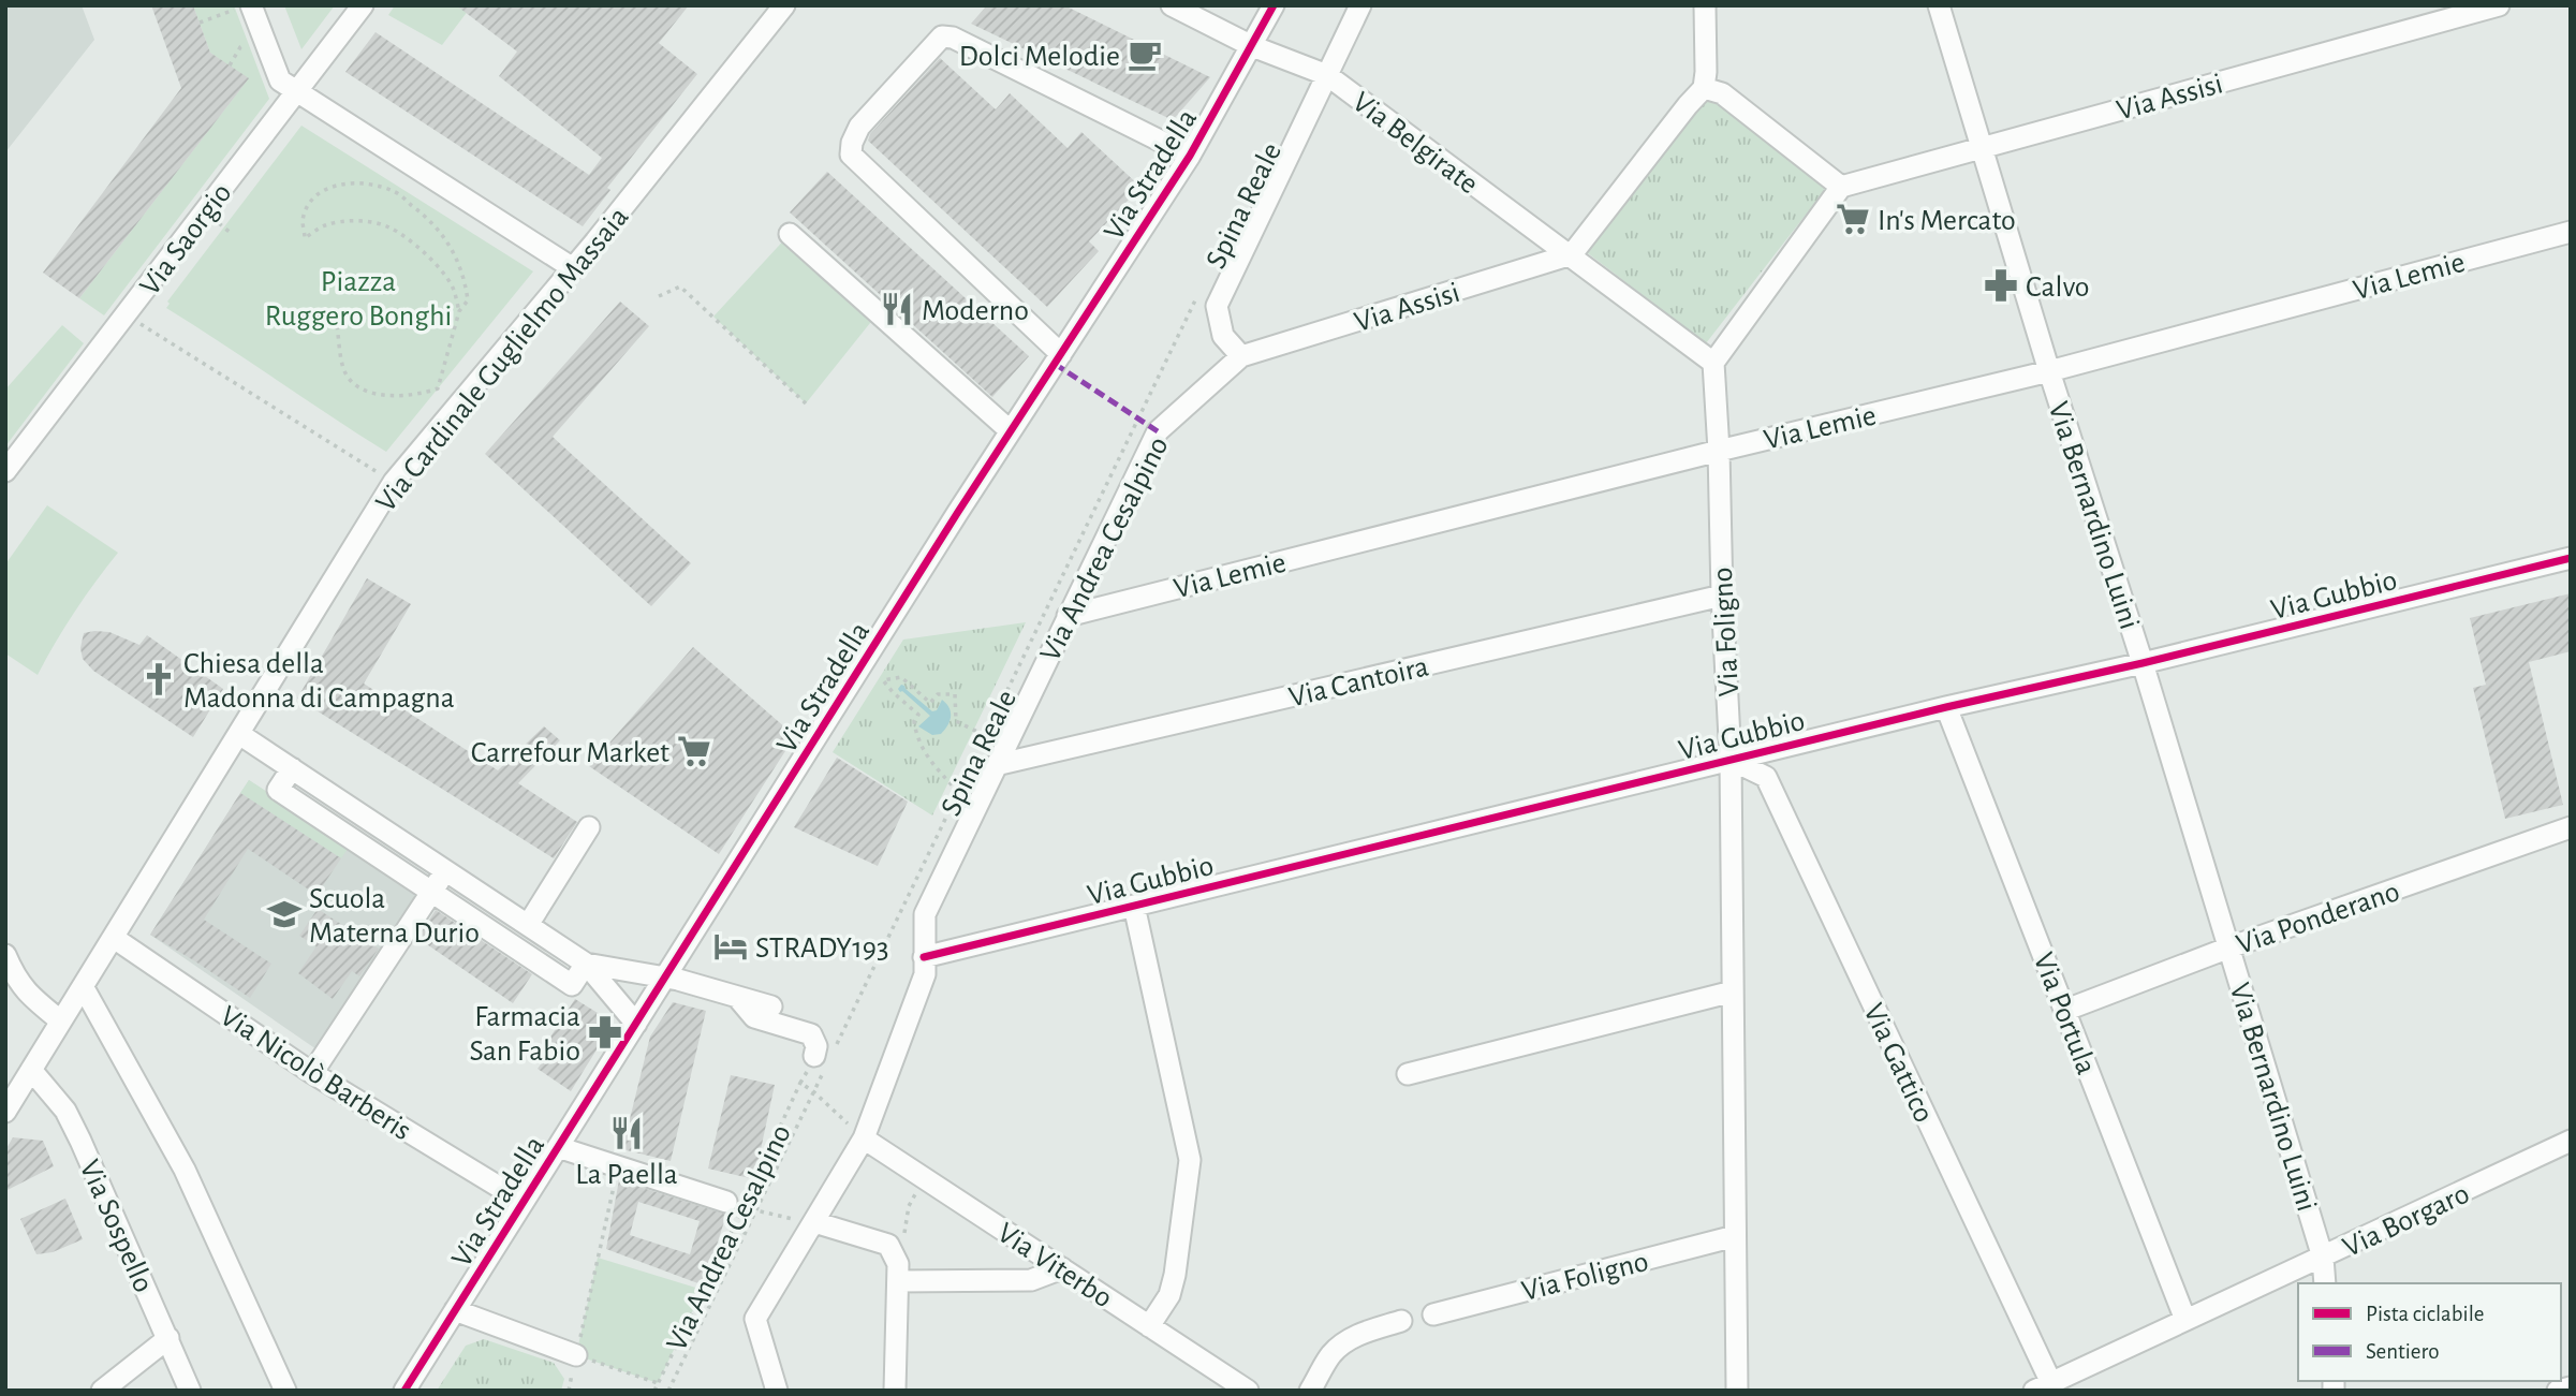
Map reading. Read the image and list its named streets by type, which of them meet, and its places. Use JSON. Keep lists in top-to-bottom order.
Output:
{
  "streets": {
    "street": [
      "Via Assisi",
      "Via Belgirate",
      "Via Stradella",
      "Via Saorgio",
      "Via Lemie",
      "Via Cardinale Guglielmo Massaia",
      "Via Bernardino Luini",
      "Via Andrea Cesalpino",
      "Via Gubbio",
      "Via Foligno",
      "Via Cantoira",
      "Via Ponderano",
      "Via Portula",
      "Via Gattico",
      "Via Nicolò Barberis",
      "Via Borgaro",
      "Via Sospello",
      "Via Viterbo"
    ],
    "path": ["Spina Reale"]
  },
  "crossings": [
    ["Via Assisi", "Via Belgirate"],
    ["Via Assisi", "Via Bernardino Luini"],
    ["Via Assisi", "Via Andrea Cesalpino"],
    ["Via Belgirate", "Via Stradella"],
    ["Via Belgirate", "Via Foligno"],
    ["Via Stradella", "Via Nicolò Barberis"],
    ["Spina Reale", "Via Andrea Cesalpino"],
    ["Via Lemie", "Via Bernardino Luini"],
    ["Via Lemie", "Via Andrea Cesalpino"],
    ["Via Lemie", "Via Foligno"],
    ["Via Cardinale Guglielmo Massaia", "Via Nicolò Barberis"],
    ["Via Cardinale Guglielmo Massaia", "Via Sospello"],
    ["Via Bernardino Luini", "Via Gubbio"],
    ["Via Bernardino Luini", "Via Ponderano"],
    ["Via Bernardino Luini", "Via Borgaro"],
    ["Via Andrea Cesalpino", "Via Gubbio"],
    ["Via Andrea Cesalpino", "Via Cantoira"],
    ["Via Gubbio", "Via Foligno"],
    ["Via Gubbio", "Via Portula"],
    ["Via Gubbio", "Via Gattico"],
    ["Via Gubbio", "Via Viterbo"],
    ["Via Foligno", "Via Cantoira"],
    ["Via Foligno", "Via Gattico"],
    ["Via Ponderano", "Via Portula"],
    ["Via Portula", "Via Borgaro"],
    ["Via Gattico", "Via Borgaro"]
  ],
  "parks": ["Piazza Ruggero Bonghi"],
  "places": {
    "cafe": ["Dolci Melodie"],
    "supermarket": ["In's Mercato", "Carrefour Market"],
    "pharmacy": ["Calvo", "Farmacia San Fabio"],
    "restaurant": ["Moderno", "La Paella"],
    "church": ["Chiesa della Madonna di Campagna"],
    "school or university": ["Scuola Materna Durio"],
    "hotel": ["STRADY193"]
  },
  "legend": ["Pista ciclabile", "Sentiero"]
}
